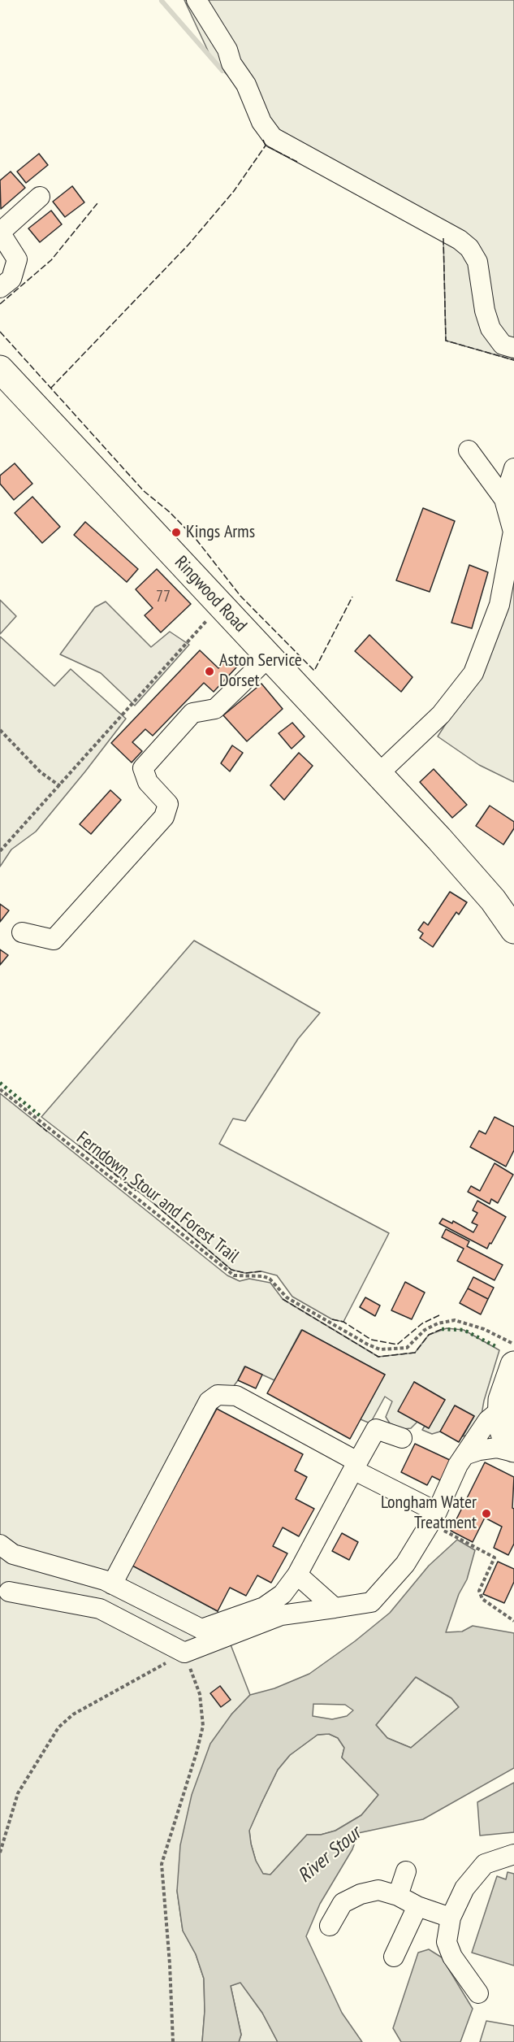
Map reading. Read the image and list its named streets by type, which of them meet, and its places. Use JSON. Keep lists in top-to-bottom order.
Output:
{
  "streets": {
    "highway": ["Ringwood Road"],
    "path": ["Ferndown, Stour and Forest Trail"]
  },
  "water": ["River Stour"],
  "places": ["Kings Arms", "Aston Service Dorset", "Longham Water Treatment"],
  "house_numbers": ["77"]
}
